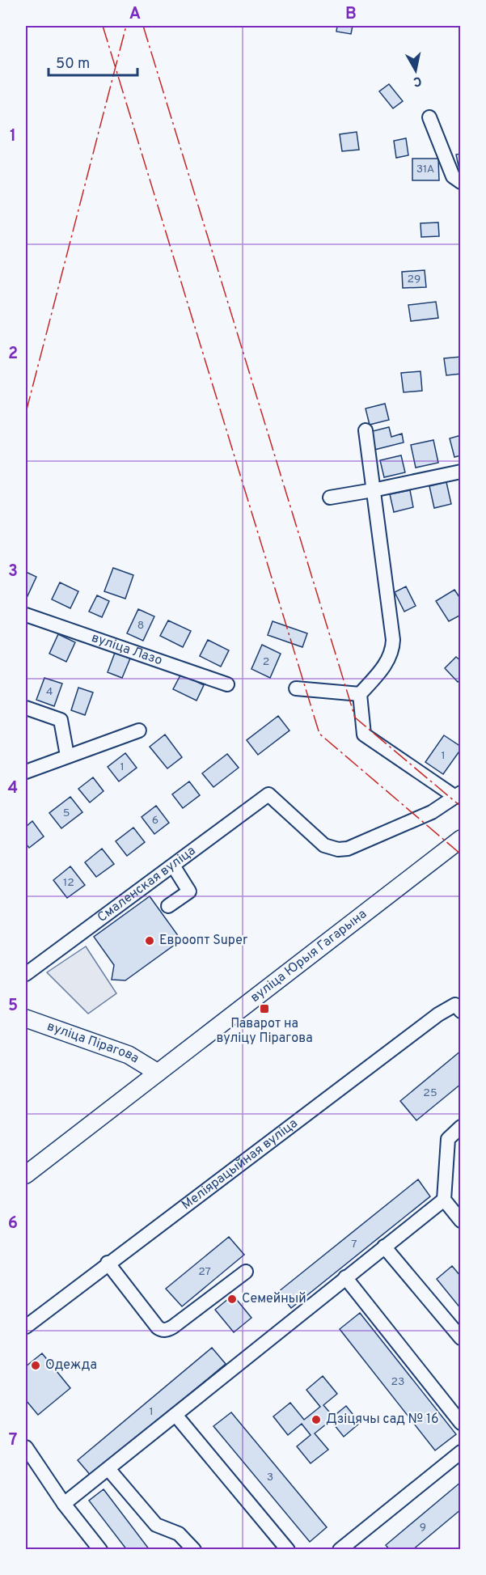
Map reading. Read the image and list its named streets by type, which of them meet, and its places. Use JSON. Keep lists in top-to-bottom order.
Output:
{
  "streets": {
    "main road": ["вуліца Юрыя Гагарына", "вуліца Пірагова"],
    "street": ["вуліца Лазо", "Смаленская вуліца", "Меліярацыйная вуліца"]
  },
  "crossings": [
    ["вуліца Юрыя Гагарына", "вуліца Пірагова"]
  ],
  "places": {
    "other": [
      "Евроопт Super",
      "Семейный",
      "Одежда",
      "Дзіцячы сад № 16"
    ],
    "transit": ["Паварот на вуліцу Пірагова"]
  },
  "house_numbers": [
    "31А",
    "29",
    "8",
    "2",
    "4",
    "1",
    "1",
    "5",
    "6",
    "12",
    "25",
    "7",
    "27",
    "23",
    "1",
    "3",
    "9"
  ],
  "scale_bar": "50 m",
  "north": "bottom",
  "grid": {
    "columns": ["A", "B"],
    "rows": [
      "1",
      "2",
      "3",
      "4",
      "5",
      "6",
      "7"
    ]
  }
}
